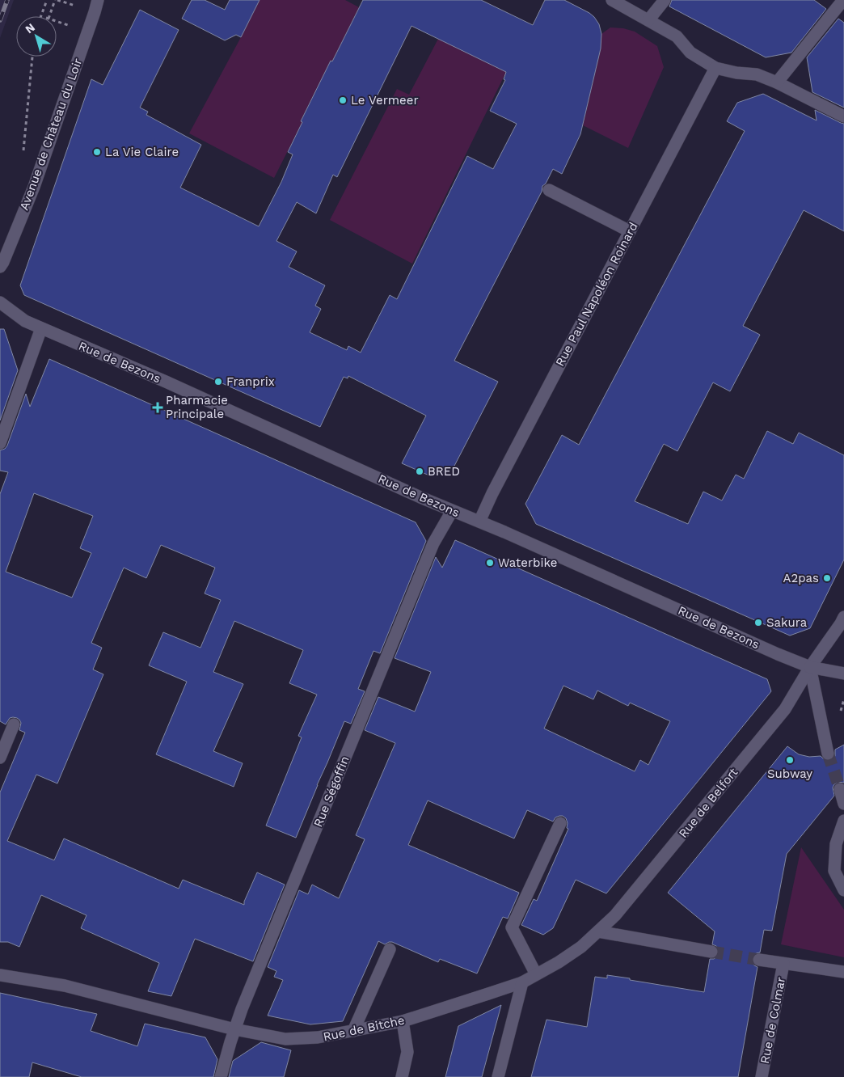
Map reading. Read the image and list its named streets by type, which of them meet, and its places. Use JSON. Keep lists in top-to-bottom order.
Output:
{
  "streets": {
    "street": [
      "Avenue de Château du Loir",
      "Rue Paul Napoléon Roinard",
      "Rue de Bezons",
      "Rue Ségoffin",
      "Rue de Belfort",
      "Rue de Colmar",
      "Rue de Bitche"
    ]
  },
  "crossings": [
    ["Rue Paul Napoléon Roinard", "Rue de Bezons"],
    ["Rue de Bezons", "Rue Ségoffin"],
    ["Rue de Bezons", "Rue de Belfort"],
    ["Rue Ségoffin", "Rue de Bitche"],
    ["Rue de Belfort", "Rue de Bitche"]
  ],
  "places": {
    "other": [
      "Le Vermeer",
      "La Vie Claire",
      "Franprix",
      "BRED",
      "Waterbike",
      "A2pas",
      "Sakura",
      "Subway"
    ],
    "health": ["Pharmacie Principale"]
  },
  "north": "top left"
}
